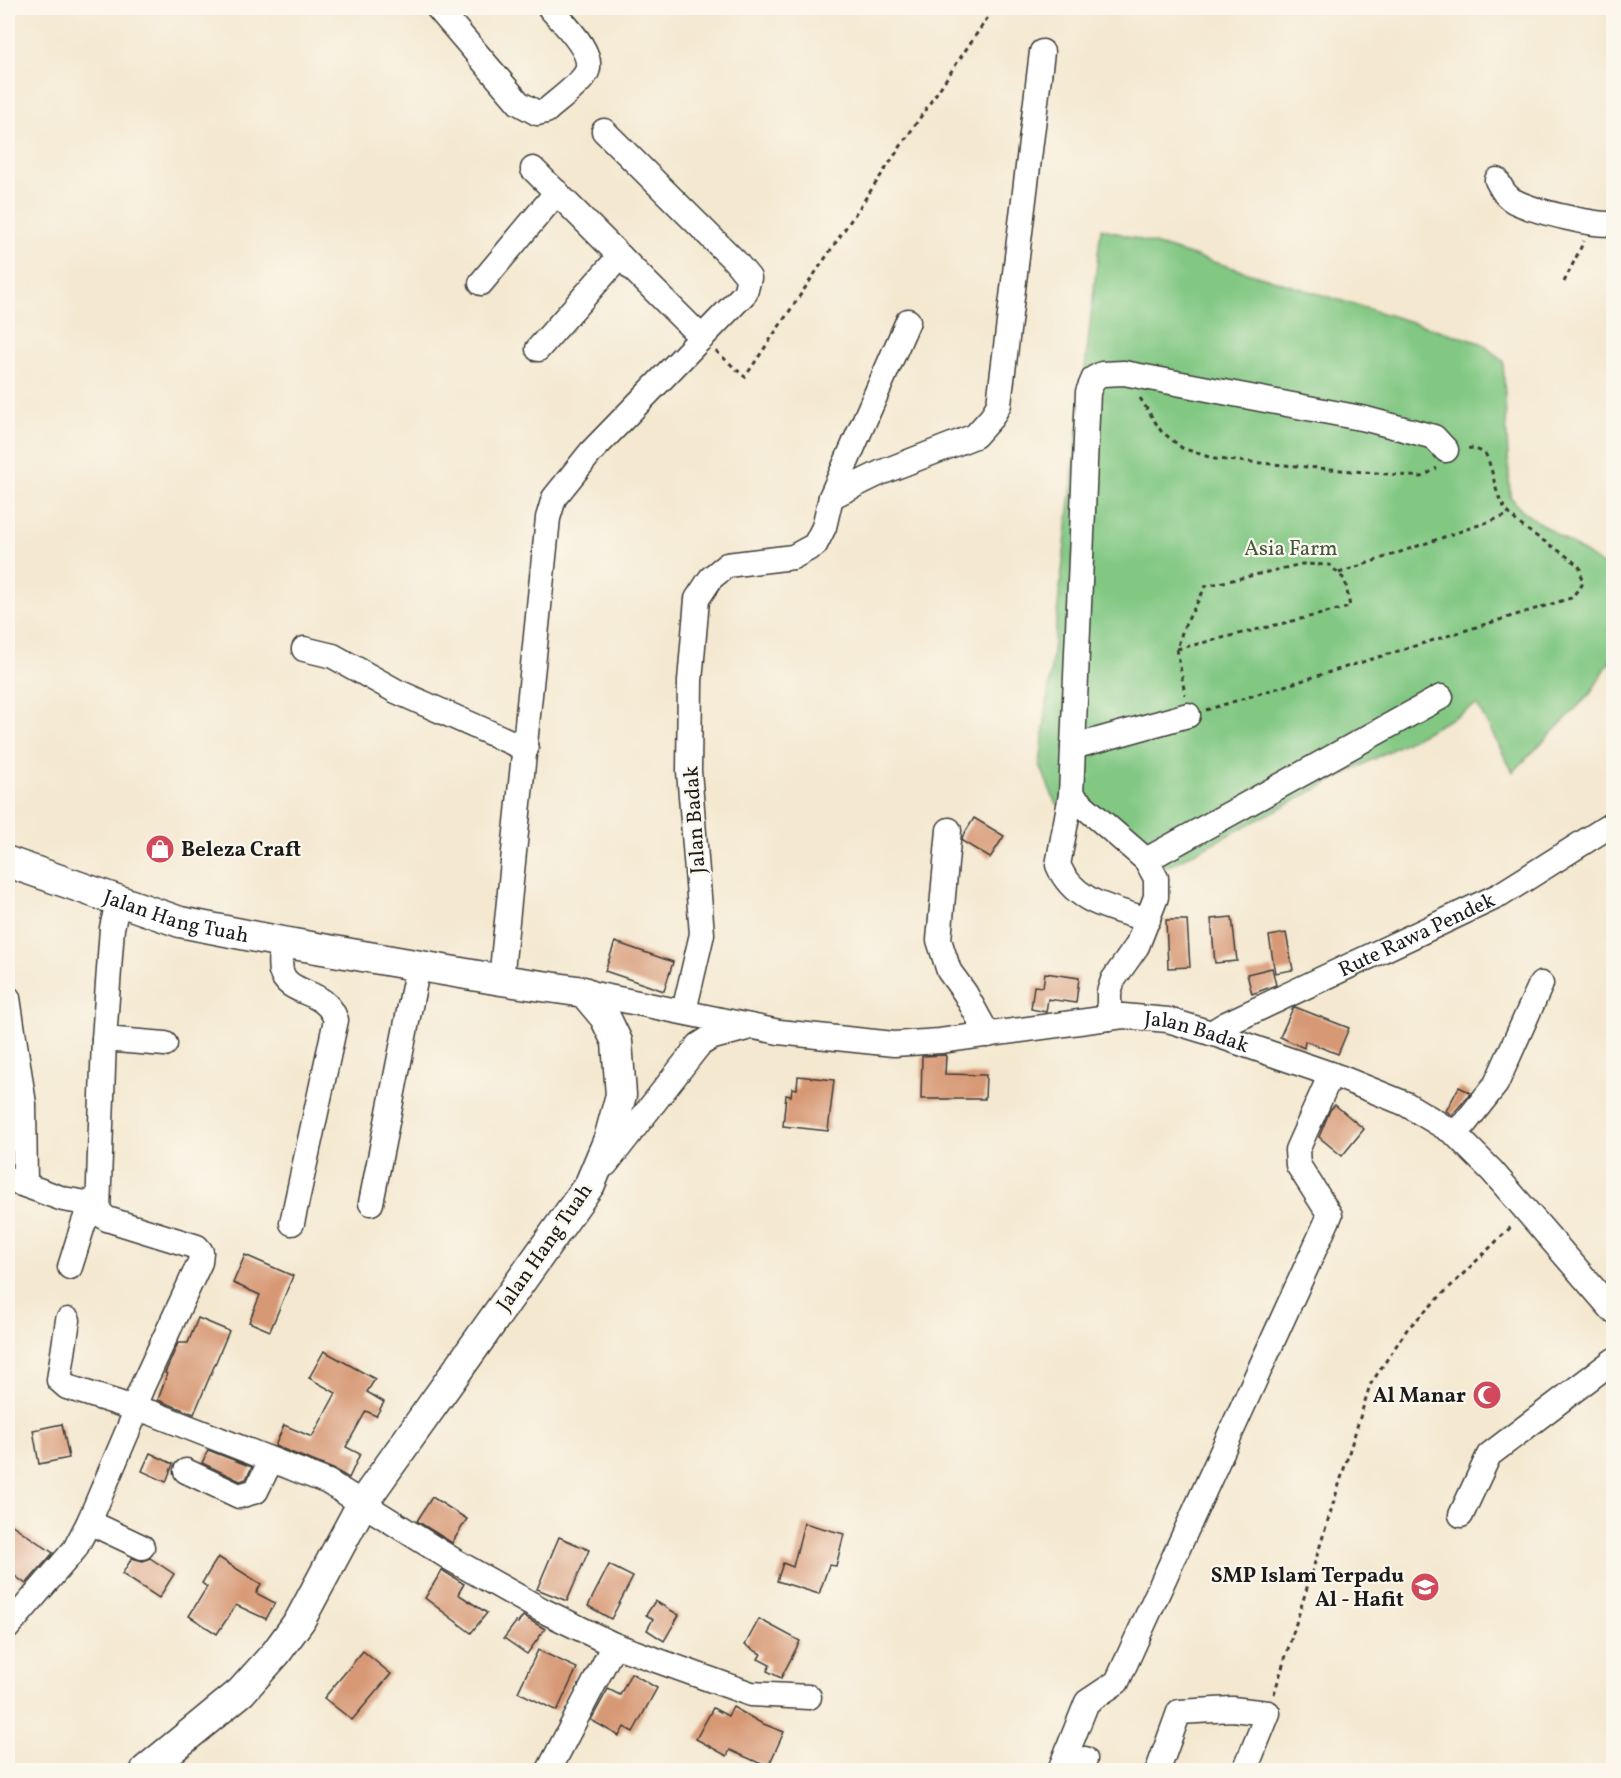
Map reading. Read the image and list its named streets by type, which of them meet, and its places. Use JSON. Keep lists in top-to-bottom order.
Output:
{
  "streets": {
    "main road": ["Jalan Hang Tuah"],
    "street": ["Jalan Badak", "Rute Rawa Pendek"]
  },
  "crossings": [
    ["Jalan Badak", "Jalan Hang Tuah"],
    ["Jalan Badak", "Rute Rawa Pendek"]
  ],
  "parks": ["Asia Farm"],
  "places": {
    "shop": ["Beleza Craft"],
    "mosque": ["Al Manar"],
    "school or university": ["SMP Islam Terpadu Al - Hafit"]
  }
}
